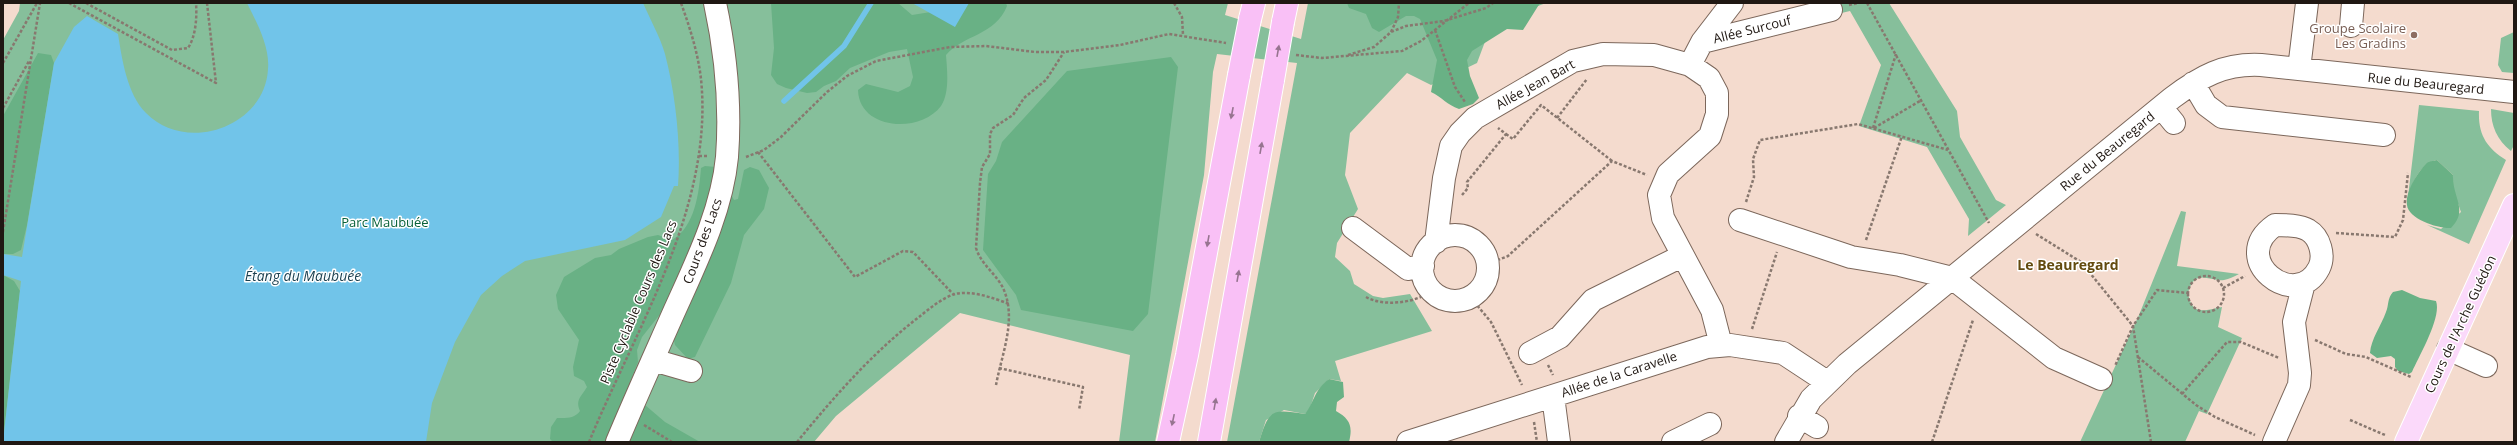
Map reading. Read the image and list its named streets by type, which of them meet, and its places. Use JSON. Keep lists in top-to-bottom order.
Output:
{
  "streets": {
    "main road": ["Cours de l'Arche Guédon"],
    "street": [
      "Allée Surcouf",
      "Rue du Beauregard",
      "Allée Jean Bart",
      "Cours des Lacs",
      "Allée de la Caravelle"
    ],
    "path": ["Piste Cyclable Cours des Lacs"]
  },
  "crossings": [
    ["Allée Surcouf", "Allée Jean Bart"],
    ["Rue du Beauregard", "Allée de la Caravelle"],
    ["Allée Jean Bart", "Allée de la Caravelle"]
  ],
  "districts": ["Le Beauregard"],
  "water": ["Étang du Maubuée"],
  "parks": ["Parc Maubuée"],
  "places": ["Groupe Scolaire Les Gradins"]
}
